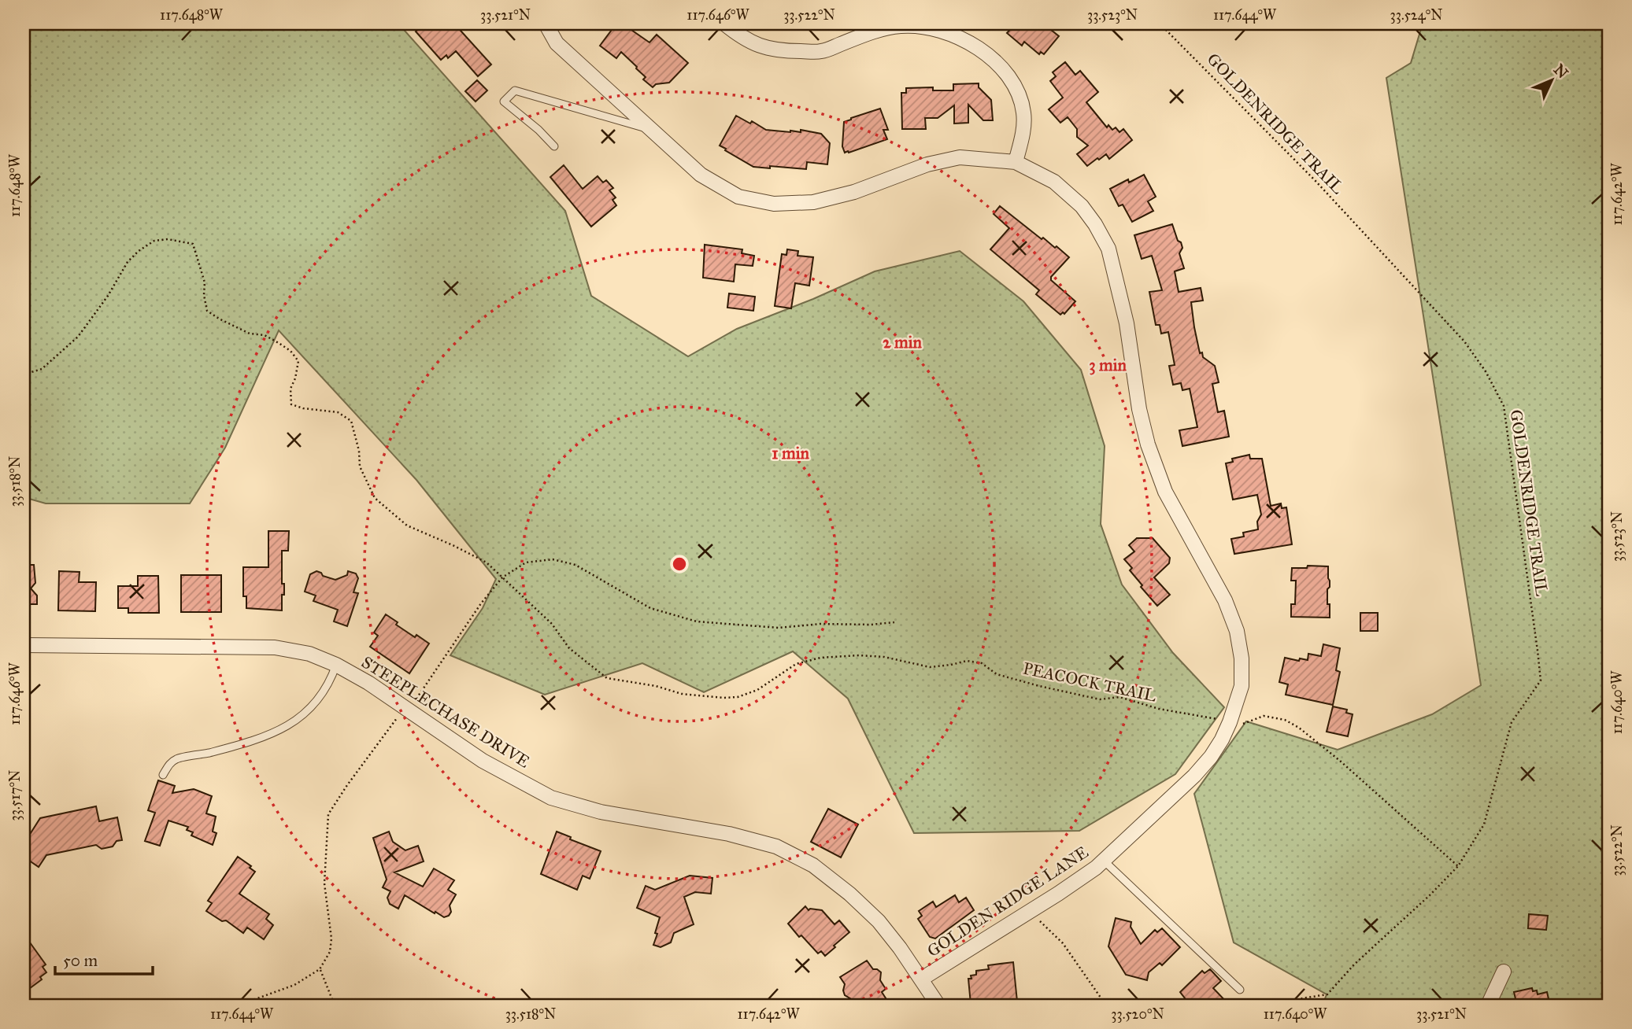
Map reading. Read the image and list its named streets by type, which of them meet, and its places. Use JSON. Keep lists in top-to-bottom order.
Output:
{
  "streets": {
    "street": ["STEEPLECHASE DRIVE", "GOLDEN RIDGE LANE"],
    "path": ["GOLDENRIDGE TRAIL", "PEACOCK TRAIL"]
  },
  "crossings": [
    ["GOLDENRIDGE TRAIL", "PEACOCK TRAIL"],
    ["PEACOCK TRAIL", "GOLDEN RIDGE LANE"],
    ["STEEPLECHASE DRIVE", "GOLDEN RIDGE LANE"]
  ],
  "scale_bar": "50 m",
  "north": "top right",
  "coordinates": [
    "117.648°W",
    "33.521°N",
    "117.646°W",
    "33.522°N",
    "33.523°N",
    "117.644°W",
    "33.524°N",
    "117.642°W",
    "33.518°N",
    "117.640°W",
    "33.517°N",
    "33.520°N"
  ],
  "rings": ["2 min", "3 min", "1 min"]
}
